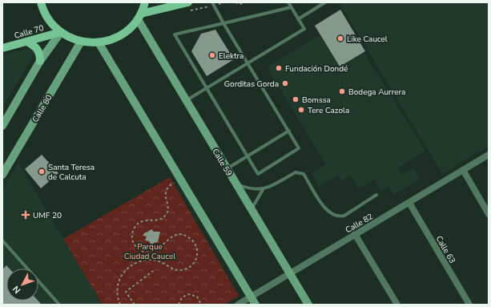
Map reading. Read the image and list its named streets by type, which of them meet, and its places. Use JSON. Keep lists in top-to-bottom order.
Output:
{
  "streets": {
    "main road": ["Calle 70", "Calle 80", "Calle 59"],
    "street": ["Calle 82", "Calle 63"]
  },
  "crossings": [
    ["Calle 59", "Calle 82"],
    ["Calle 82", "Calle 63"]
  ],
  "parks": ["Parque Ciudad Caucel"],
  "places": {
    "other": [
      "Like Caucel",
      "Elektra",
      "Fundación Dondé",
      "Gorditas Gorda",
      "Bodega Aurrera",
      "Bomssa",
      "Tere Cazola",
      "Santa Teresa de Calcuta"
    ],
    "health": ["UMF 20"]
  },
  "north": "bottom left"
}
